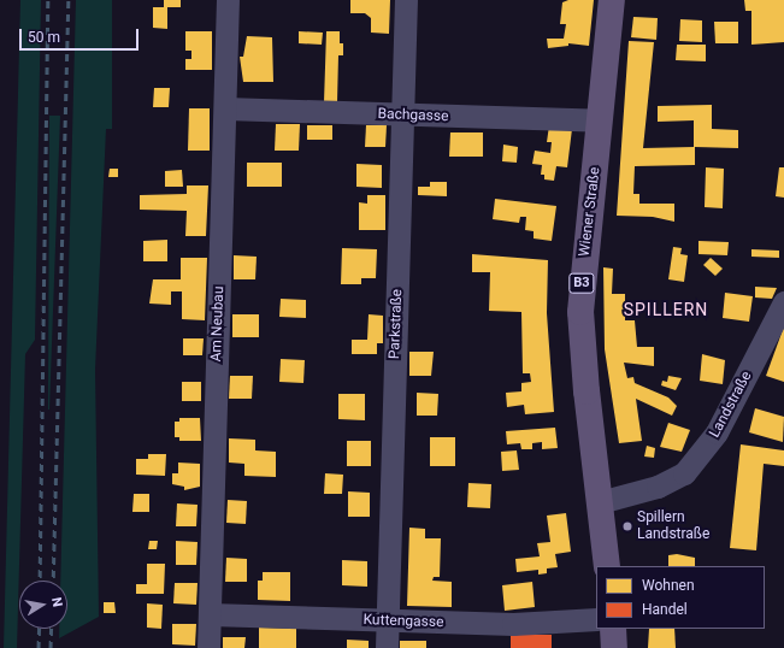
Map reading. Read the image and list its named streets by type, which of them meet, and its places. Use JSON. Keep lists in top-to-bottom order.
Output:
{
  "streets": {
    "main road": ["Wiener Straße", "B3"],
    "street": [
      "Bachgasse",
      "Am Neubau",
      "Parkstraße",
      "Landstraße",
      "Kuttengasse"
    ]
  },
  "crossings": [
    ["Bachgasse", "Wiener Straße"],
    ["Bachgasse", "Am Neubau"],
    ["Bachgasse", "Parkstraße"],
    ["Wiener Straße", "Landstraße"],
    ["Am Neubau", "Kuttengasse"],
    ["Parkstraße", "Kuttengasse"]
  ],
  "districts": ["SPILLERN"],
  "places": ["Spillern Landstraße"],
  "legend": ["Wohnen", "Handel"],
  "scale_bar": "50 m",
  "north": "right"
}
